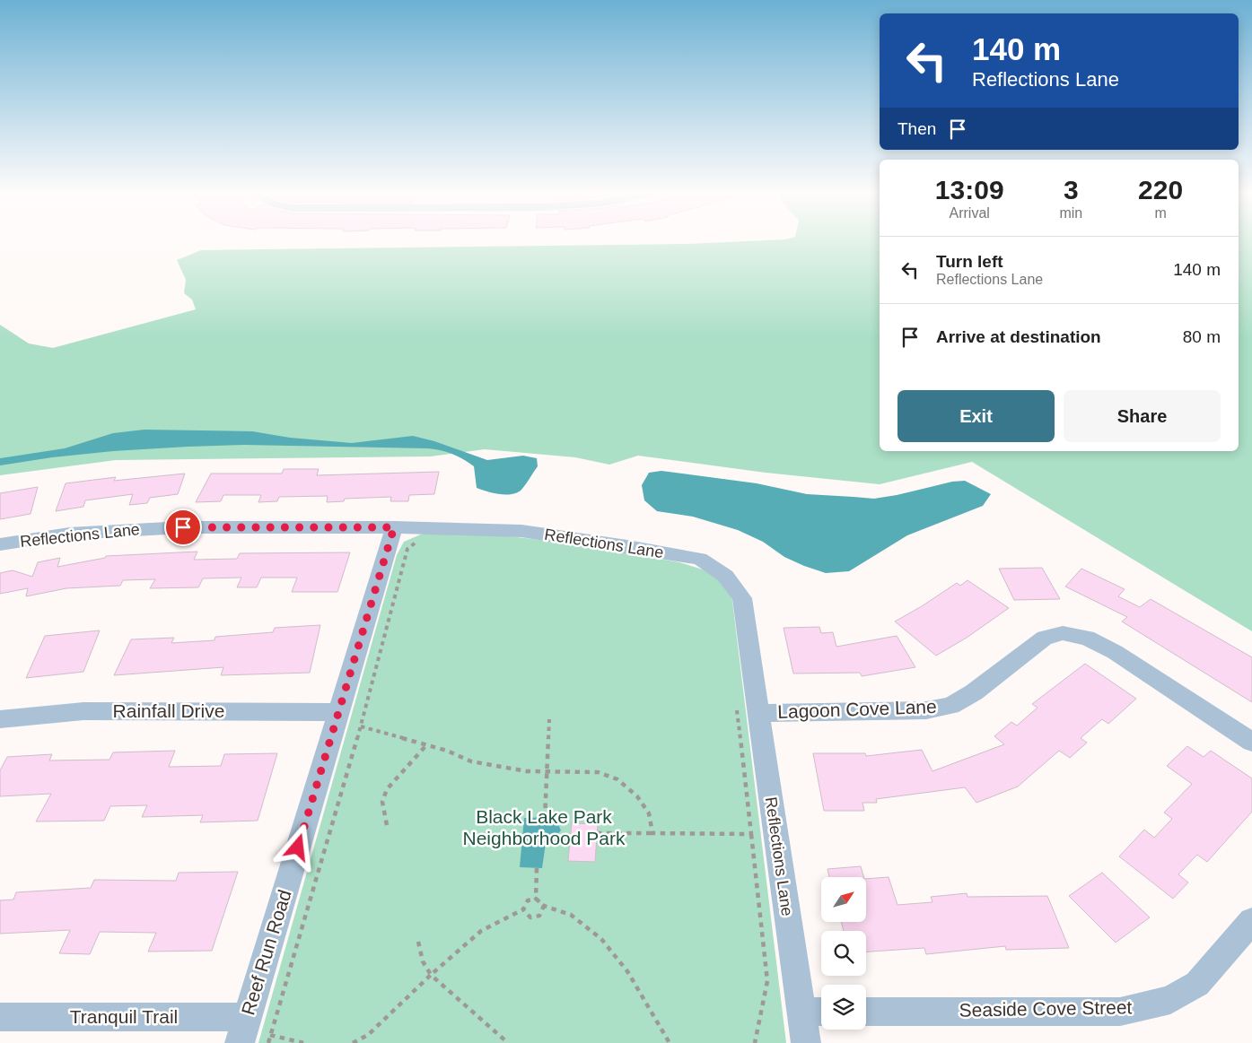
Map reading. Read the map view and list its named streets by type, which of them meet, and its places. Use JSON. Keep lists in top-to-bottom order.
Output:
{
  "streets": {
    "street": [
      "Reflections Lane",
      "Lagoon Cove Lane",
      "Rainfall Drive",
      "Reef Run Road",
      "Seaside Cove Street",
      "Tranquil Trail"
    ]
  },
  "crossings": [
    ["Reflections Lane", "Lagoon Cove Lane"],
    ["Reflections Lane", "Reef Run Road"],
    ["Rainfall Drive", "Reef Run Road"],
    ["Reef Run Road", "Tranquil Trail"]
  ],
  "parks": ["Black Lake Park Neighborhood Park"],
  "north": "top right",
  "page": {
    "turn": ["140 m", "Reflections Lane"],
    "then": "Then",
    "eta": [
      "13:09",
      "Arrival",
      "3",
      "min",
      "220",
      "m"
    ],
    "list": [
      {
        "name": "Turn left",
        "note": "Reflections Lane",
        "value": "140 m"
      },
      {
        "name": "Arrive at destination",
        "value": "80 m"
      }
    ],
    "buttons": ["Exit", "Share"]
  }
}
